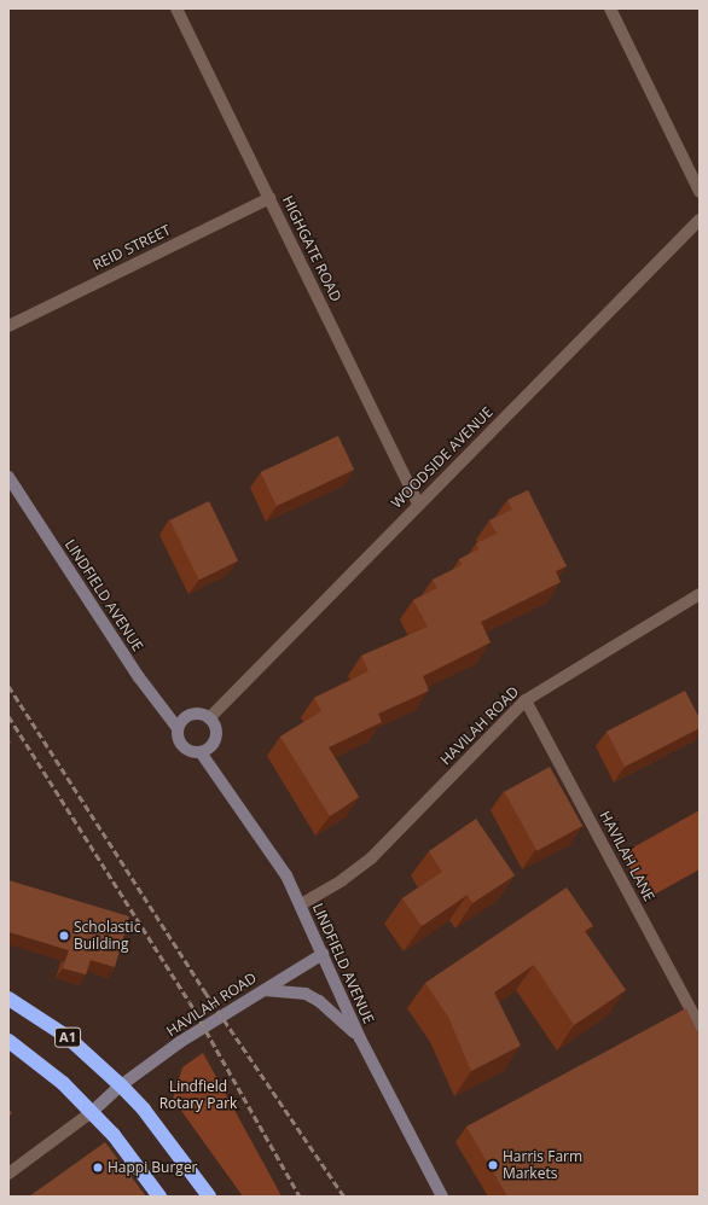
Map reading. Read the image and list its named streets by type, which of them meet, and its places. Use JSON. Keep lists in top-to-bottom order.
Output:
{
  "streets": {
    "highway": ["A1"],
    "street": [
      "REID STREET",
      "HIGHGATE ROAD",
      "WOODSIDE AVENUE",
      "LINDFIELD AVENUE",
      "HAVILAH ROAD",
      "HAVILAH LANE"
    ]
  },
  "crossings": [
    ["REID STREET", "HIGHGATE ROAD"],
    ["HIGHGATE ROAD", "WOODSIDE AVENUE"],
    ["WOODSIDE AVENUE", "LINDFIELD AVENUE"],
    ["LINDFIELD AVENUE", "HAVILAH ROAD"],
    ["HAVILAH ROAD", "HAVILAH LANE"],
    ["HAVILAH ROAD", "A1"]
  ],
  "parks": ["Lindfield Rotary Park"],
  "places": ["Scholastic Building", "Harris Farm Markets", "Happi Burger"]
}
